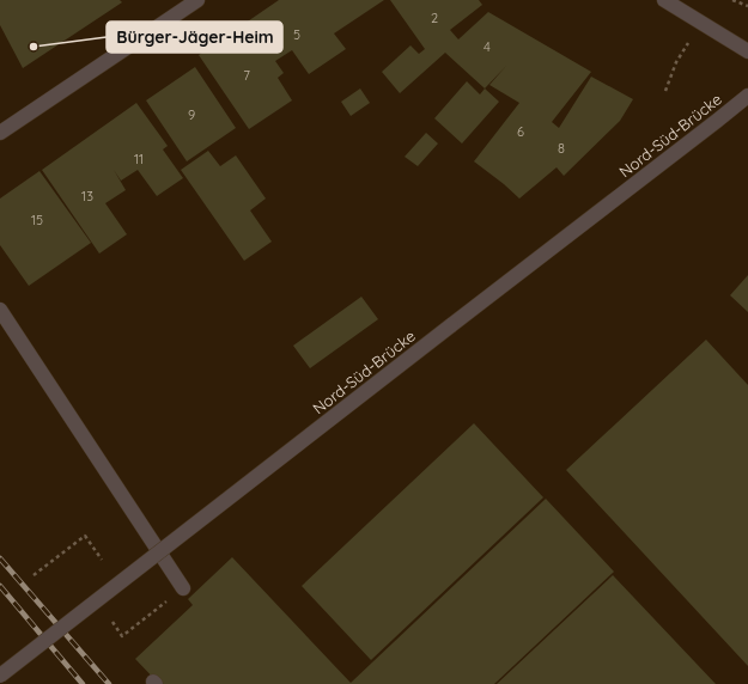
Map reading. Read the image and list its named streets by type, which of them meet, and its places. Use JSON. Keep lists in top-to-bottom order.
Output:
{
  "streets": {
    "street": ["Nord-Süd-Brücke"]
  },
  "places": ["Bürger-Jäger-Heim"],
  "house_numbers": [
    "2",
    "5",
    "4",
    "7",
    "9",
    "6",
    "8",
    "11",
    "13",
    "15"
  ]
}
